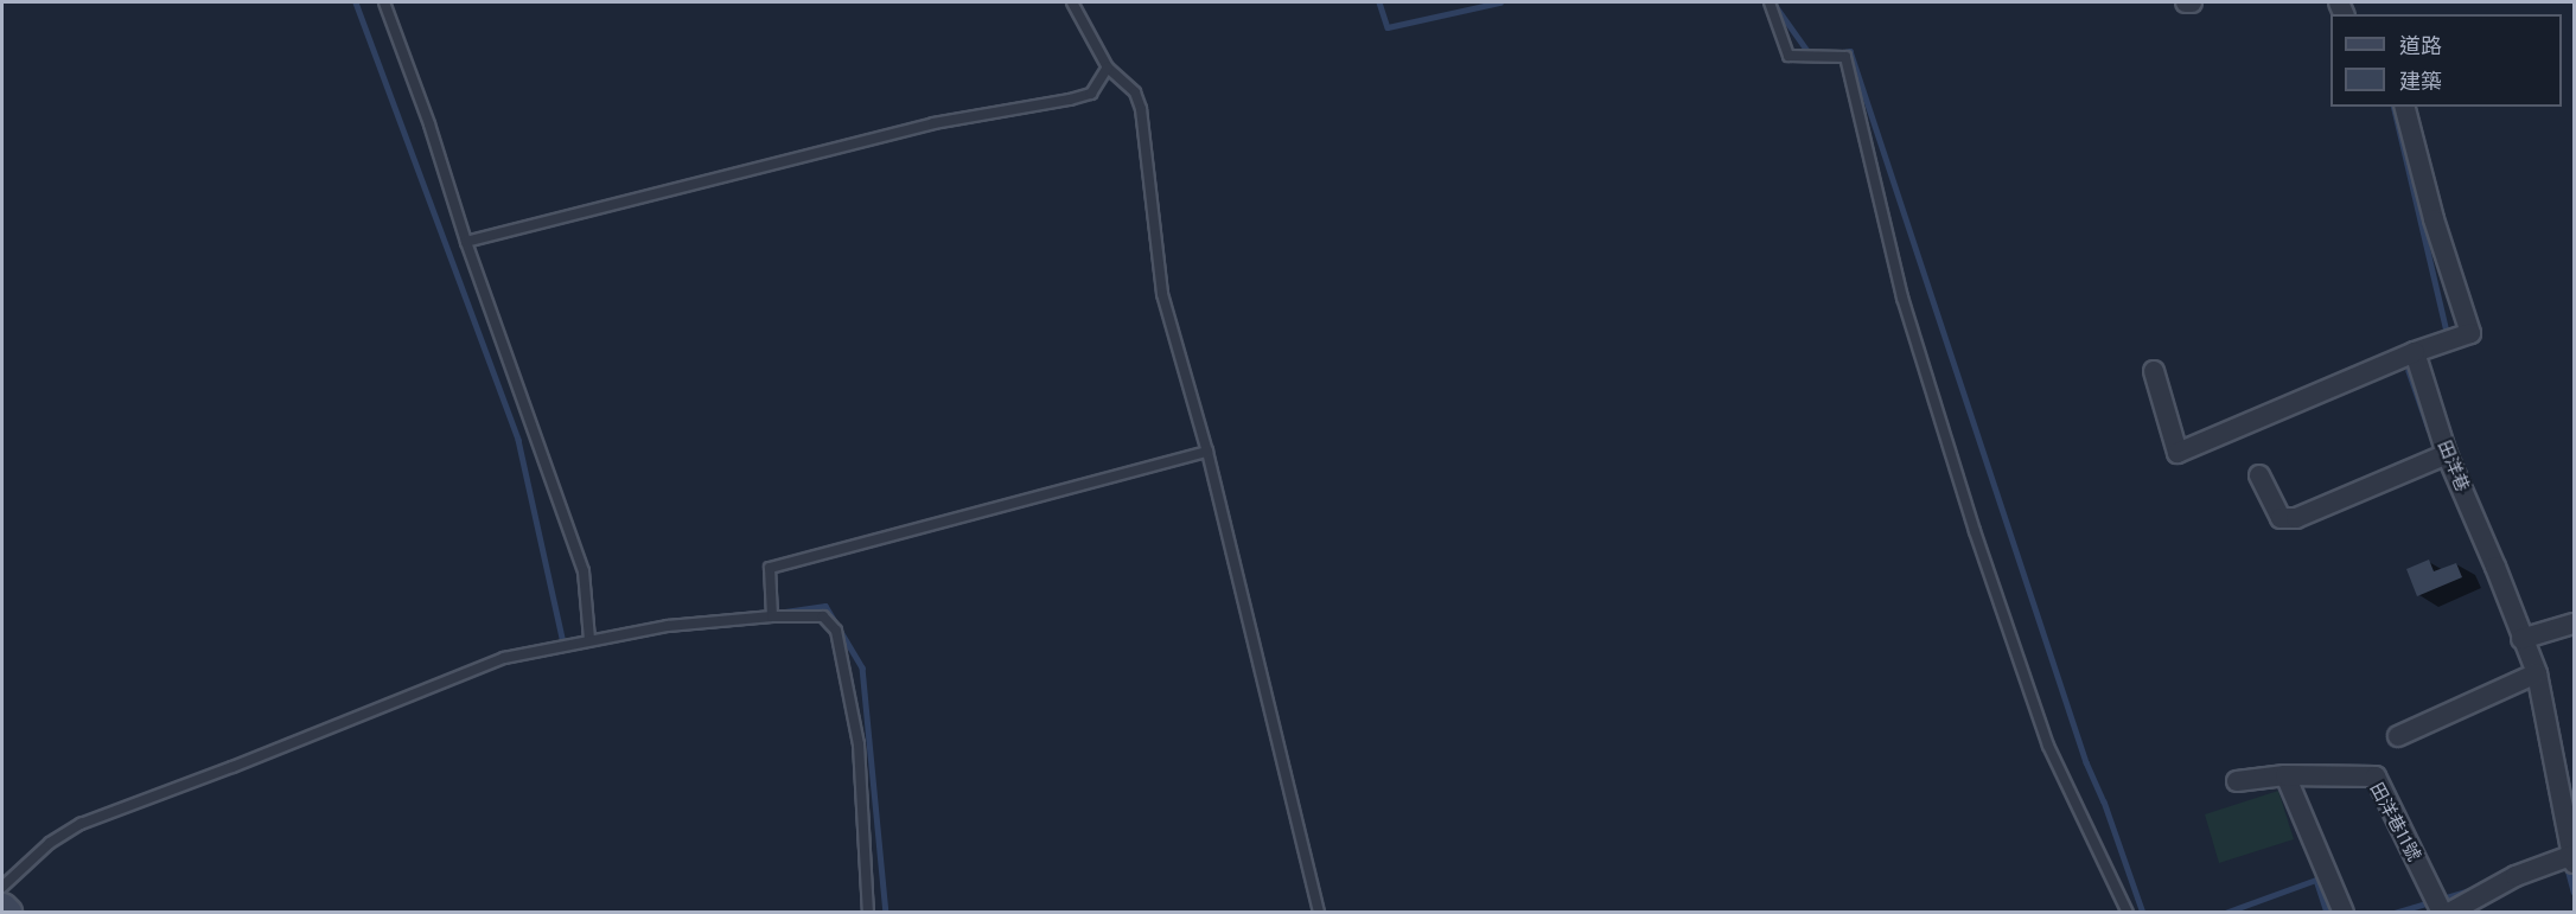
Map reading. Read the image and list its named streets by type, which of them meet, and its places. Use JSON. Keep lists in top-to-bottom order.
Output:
{
  "streets": {
    "street": ["田洋巷", "田洋巷11號"]
  },
  "legend": ["道路", "建築"]
}
